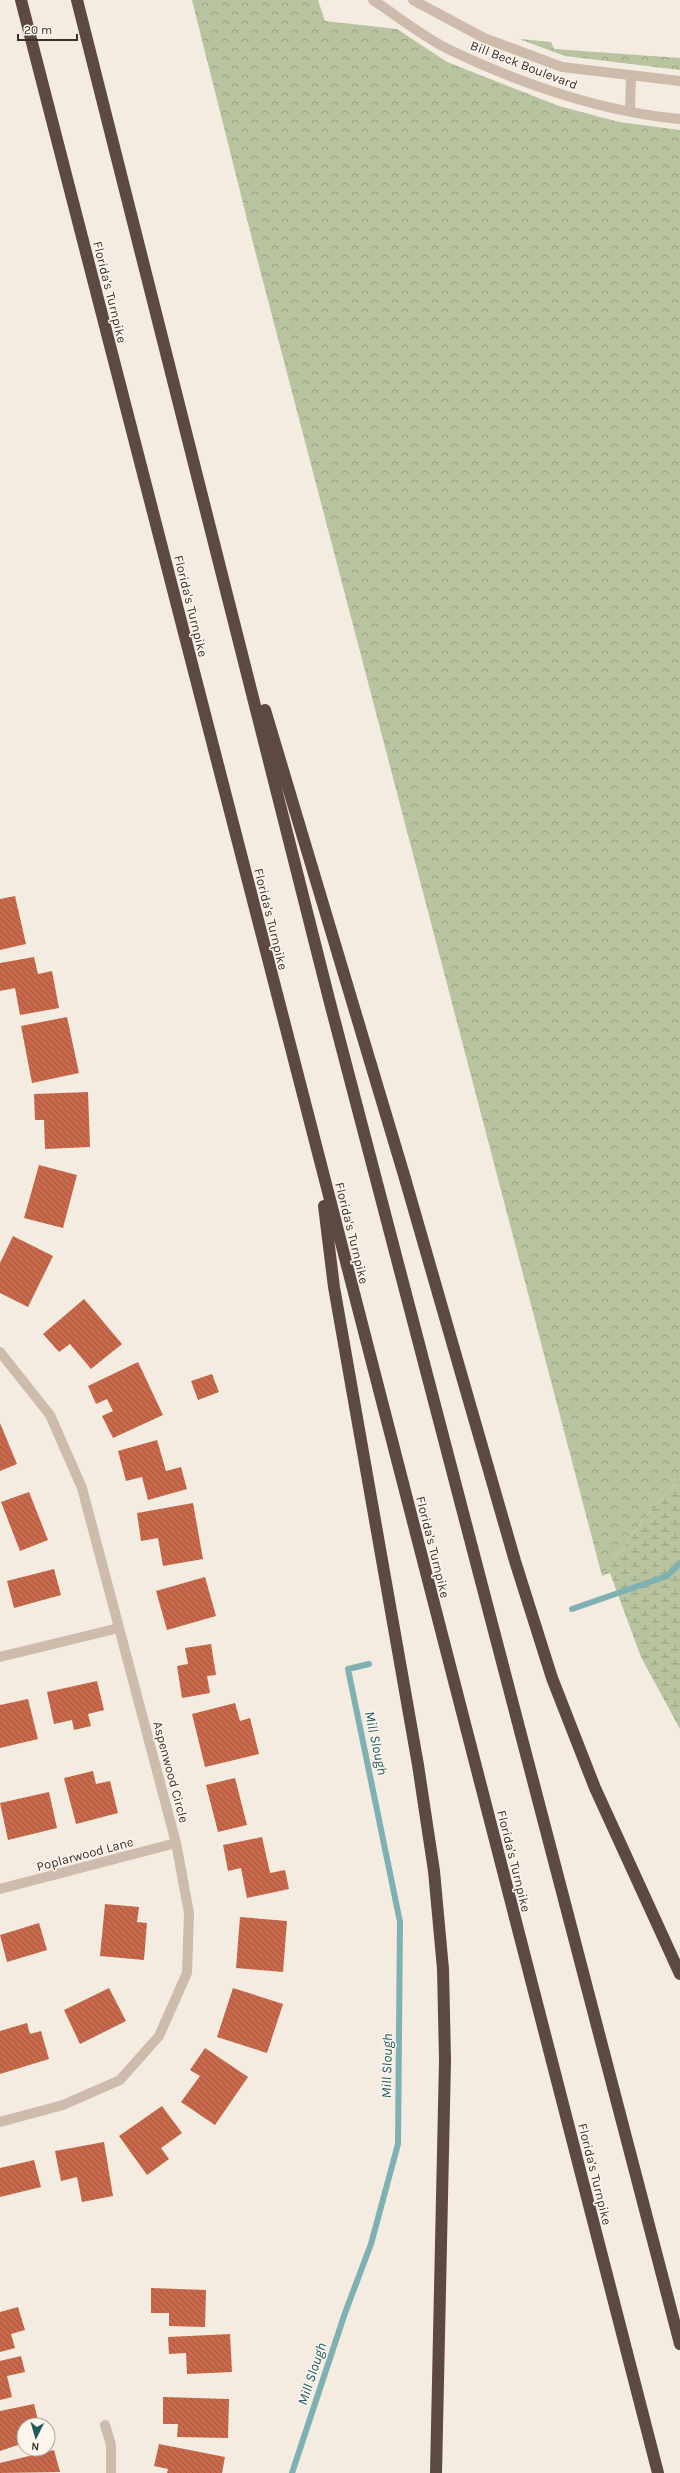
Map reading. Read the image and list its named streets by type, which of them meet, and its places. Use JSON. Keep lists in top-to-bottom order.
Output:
{
  "streets": {
    "highway": ["Florida's Turnpike"],
    "street": ["Bill Beck Boulevard", "Aspenwood Circle", "Poplarwood Lane"]
  },
  "crossings": [
    ["Aspenwood Circle", "Poplarwood Lane"]
  ],
  "water": ["Mill Slough"],
  "scale_bar": "20 m",
  "north": "bottom"
}
